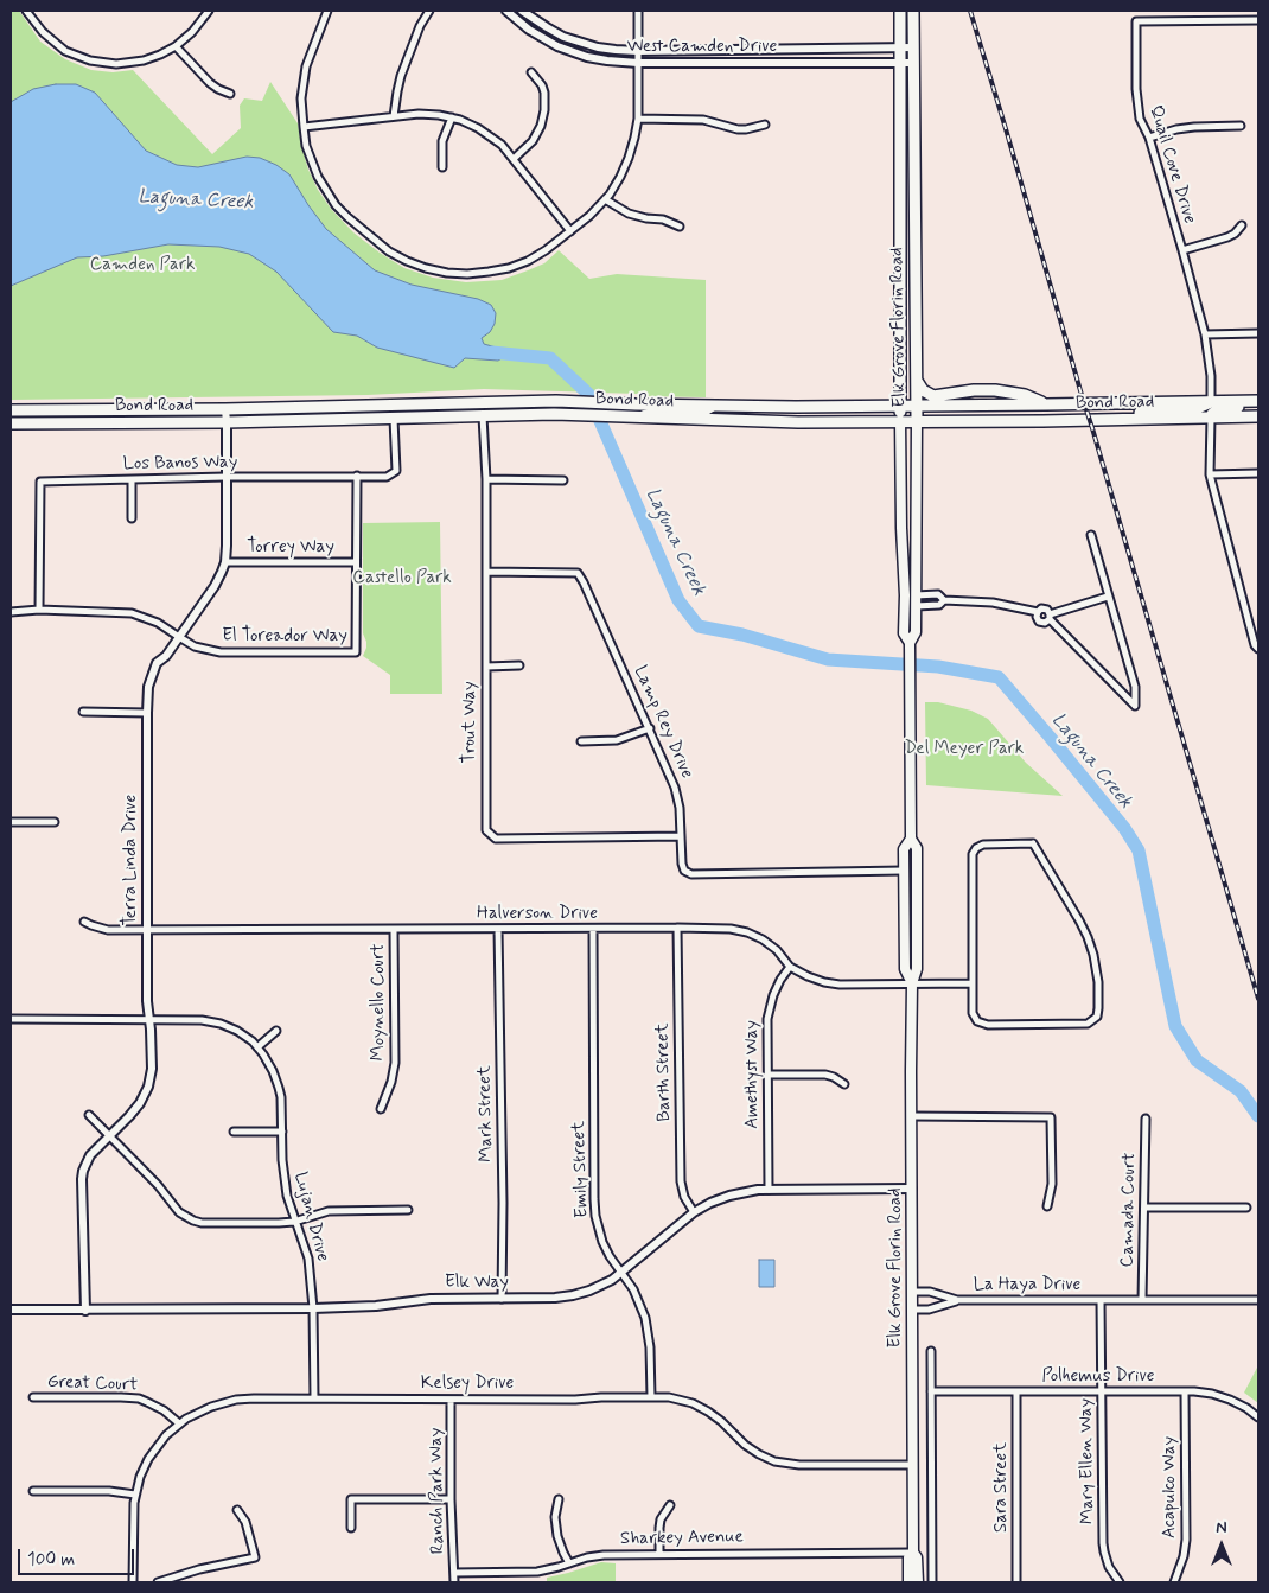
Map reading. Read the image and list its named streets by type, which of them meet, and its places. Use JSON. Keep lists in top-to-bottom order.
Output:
{
  "streets": {
    "main road": ["Elk Grove Florin Road", "Bond Road"],
    "street": [
      "West Camden Drive",
      "Quail Cove Drive",
      "Los Banos Way",
      "Torrey Way",
      "El Toreador Way",
      "Trout Way",
      "Lamp Rey Drive",
      "Terra Linda Drive",
      "Halverson Drive",
      "Moynello Court",
      "Barth Street",
      "Amethyst Way",
      "Mark Street",
      "Emily Street",
      "Camada Court",
      "Lujan Drive",
      "Elk Way",
      "La Haya Drive",
      "Polhemus Drive",
      "Great Court",
      "Kelsey Drive",
      "Mary Ellen Way",
      "Sara Street",
      "Acapulco Way",
      "Ranch Park Way",
      "Sharkey Avenue"
    ]
  },
  "crossings": [
    ["West Camden Drive", "Elk Grove Florin Road"],
    ["Quail Cove Drive", "Bond Road"],
    ["Elk Grove Florin Road", "Bond Road"],
    ["Elk Grove Florin Road", "Lamp Rey Drive"],
    ["Elk Grove Florin Road", "Halverson Drive"],
    ["Elk Grove Florin Road", "Elk Way"],
    ["Elk Grove Florin Road", "La Haya Drive"],
    ["Elk Grove Florin Road", "Kelsey Drive"],
    ["Elk Grove Florin Road", "Sharkey Avenue"],
    ["Bond Road", "Los Banos Way"],
    ["Bond Road", "Trout Way"],
    ["Bond Road", "Terra Linda Drive"],
    ["Los Banos Way", "El Toreador Way"],
    ["Los Banos Way", "Terra Linda Drive"],
    ["Torrey Way", "El Toreador Way"],
    ["Torrey Way", "Terra Linda Drive"],
    ["El Toreador Way", "Terra Linda Drive"],
    ["Trout Way", "Lamp Rey Drive"],
    ["Terra Linda Drive", "Halverson Drive"],
    ["Terra Linda Drive", "Lujan Drive"],
    ["Terra Linda Drive", "Elk Way"],
    ["Halverson Drive", "Moynello Court"],
    ["Halverson Drive", "Barth Street"],
    ["Halverson Drive", "Amethyst Way"],
    ["Halverson Drive", "Mark Street"],
    ["Halverson Drive", "Emily Street"],
    ["Barth Street", "Elk Way"],
    ["Amethyst Way", "Elk Way"],
    ["Mark Street", "Elk Way"],
    ["Emily Street", "Elk Way"],
    ["Emily Street", "Kelsey Drive"],
    ["Camada Court", "La Haya Drive"],
    ["Lujan Drive", "Elk Way"],
    ["Lujan Drive", "Kelsey Drive"],
    ["La Haya Drive", "Mary Ellen Way"],
    ["Polhemus Drive", "Mary Ellen Way"],
    ["Polhemus Drive", "Sara Street"],
    ["Polhemus Drive", "Acapulco Way"],
    ["Great Court", "Kelsey Drive"],
    ["Kelsey Drive", "Ranch Park Way"],
    ["Ranch Park Way", "Sharkey Avenue"]
  ],
  "water": ["Laguna Creek"],
  "parks": ["Camden Park", "Castello Park", "Del Meyer Park"],
  "scale_bar": "100 m",
  "north": "top"
}
